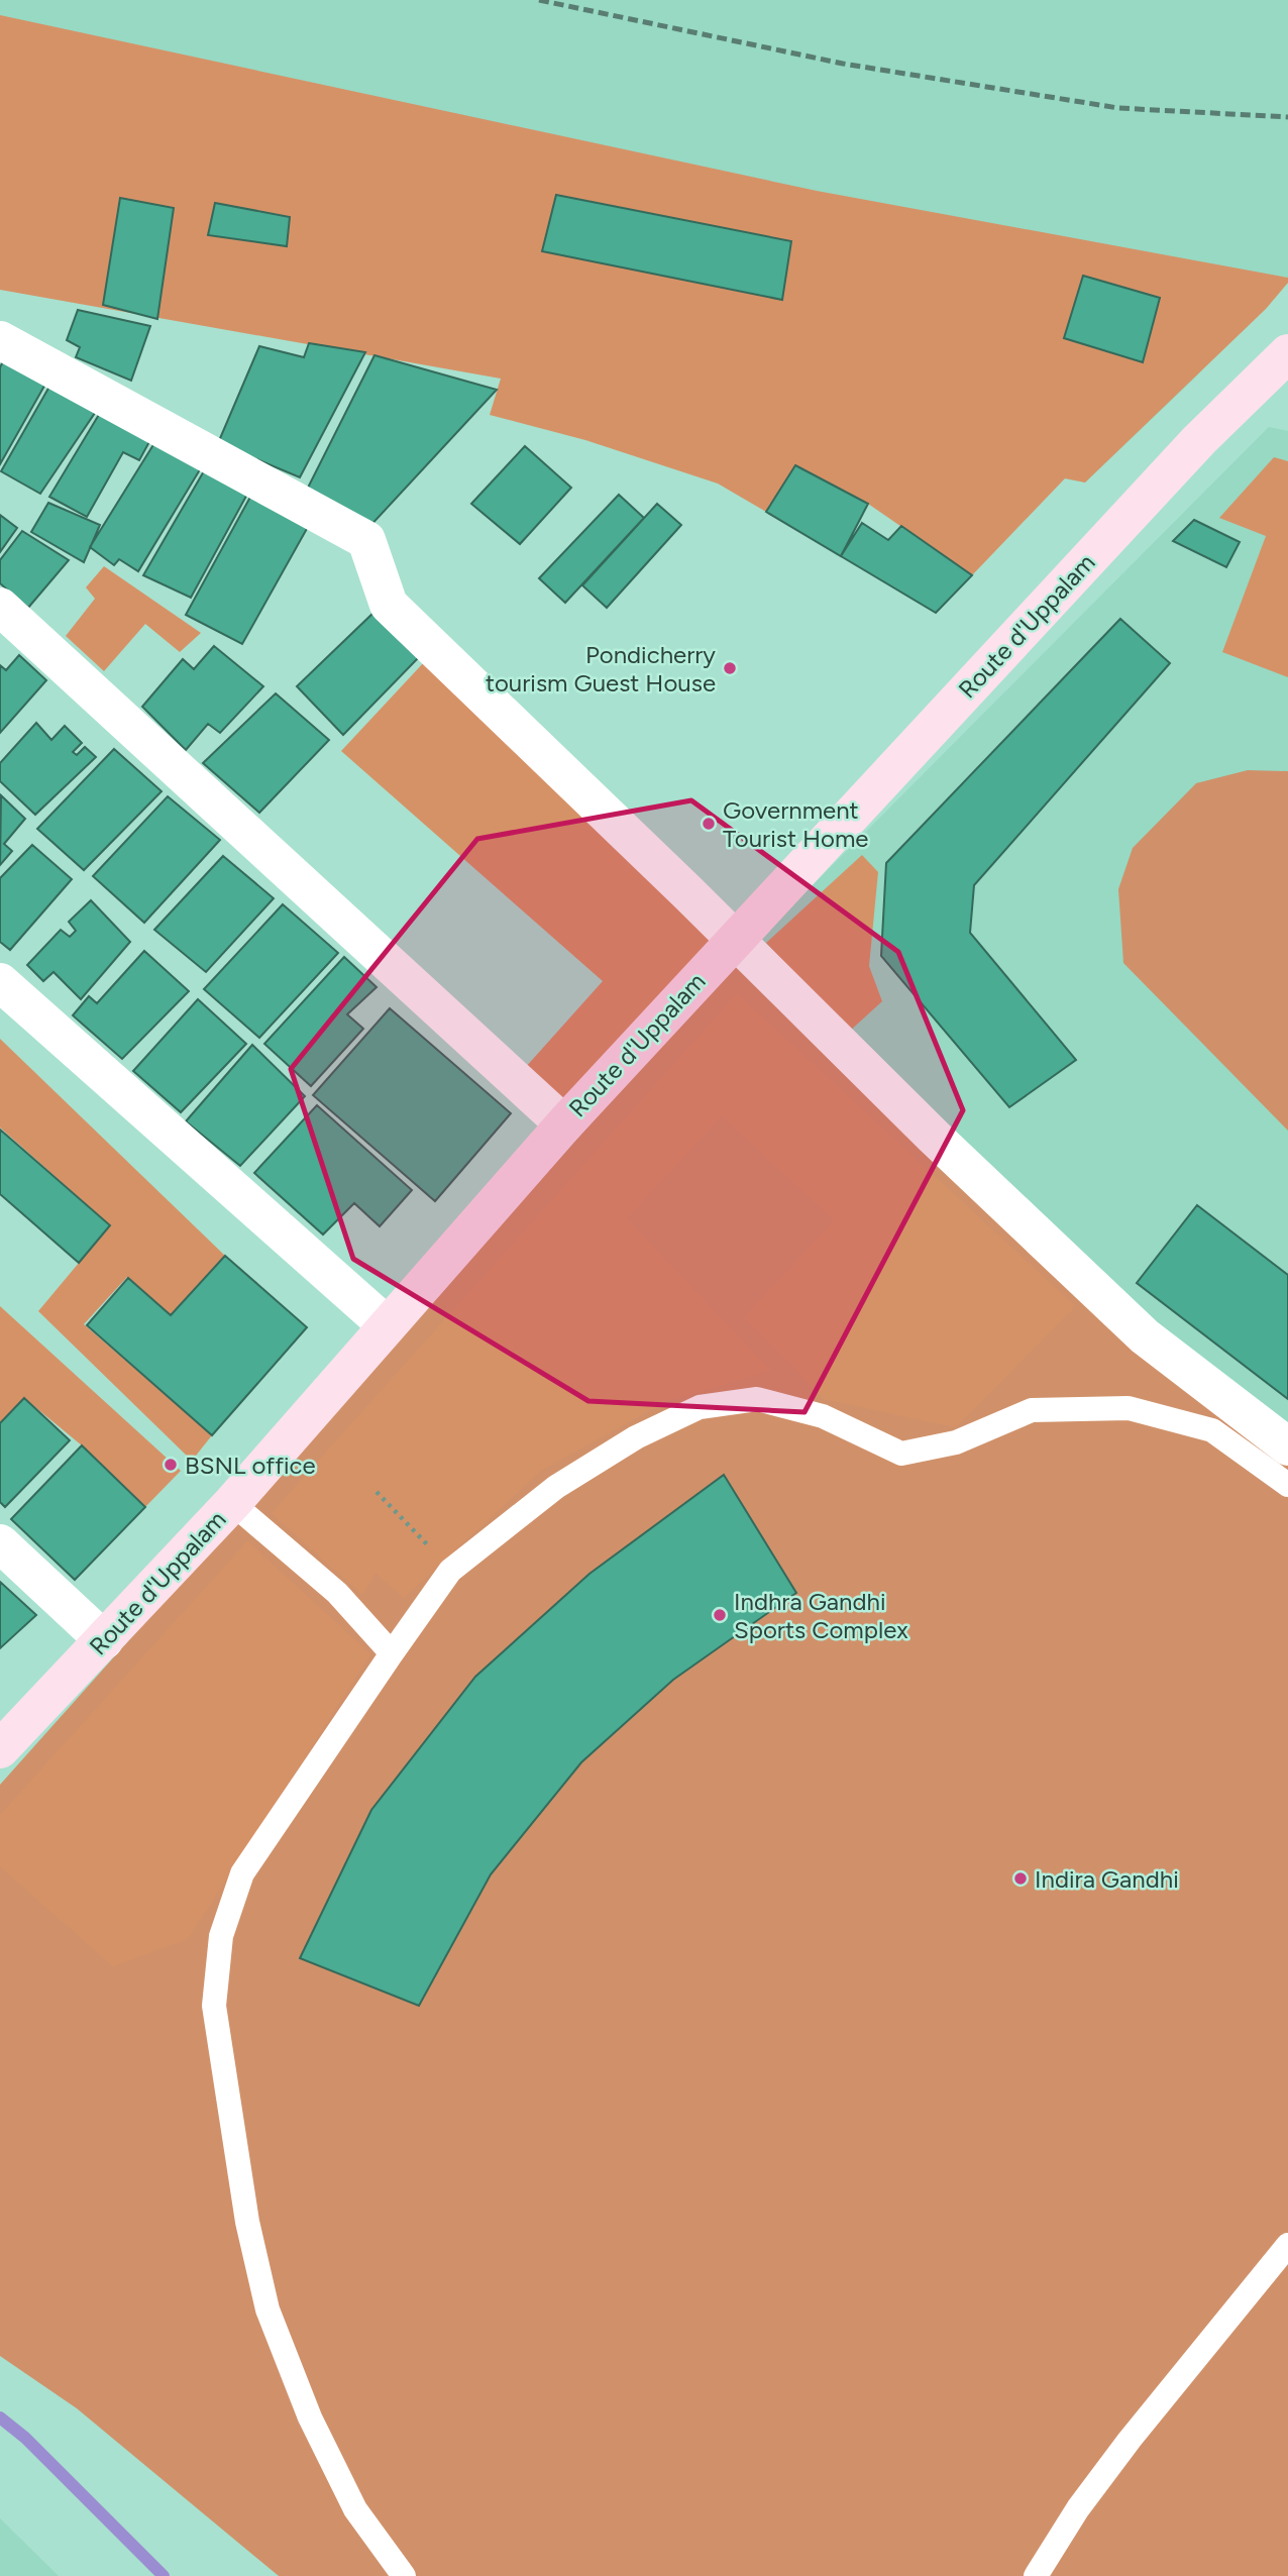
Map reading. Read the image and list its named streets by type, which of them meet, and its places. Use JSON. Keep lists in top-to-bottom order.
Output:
{
  "streets": {
    "main road": ["Route d'Uppalam"]
  },
  "places": [
    "Pondicherry tourism Guest House",
    "Government Tourist Home",
    "BSNL office",
    "Indhra Gandhi Sports Complex",
    "Indira Gandhi"
  ]
}
